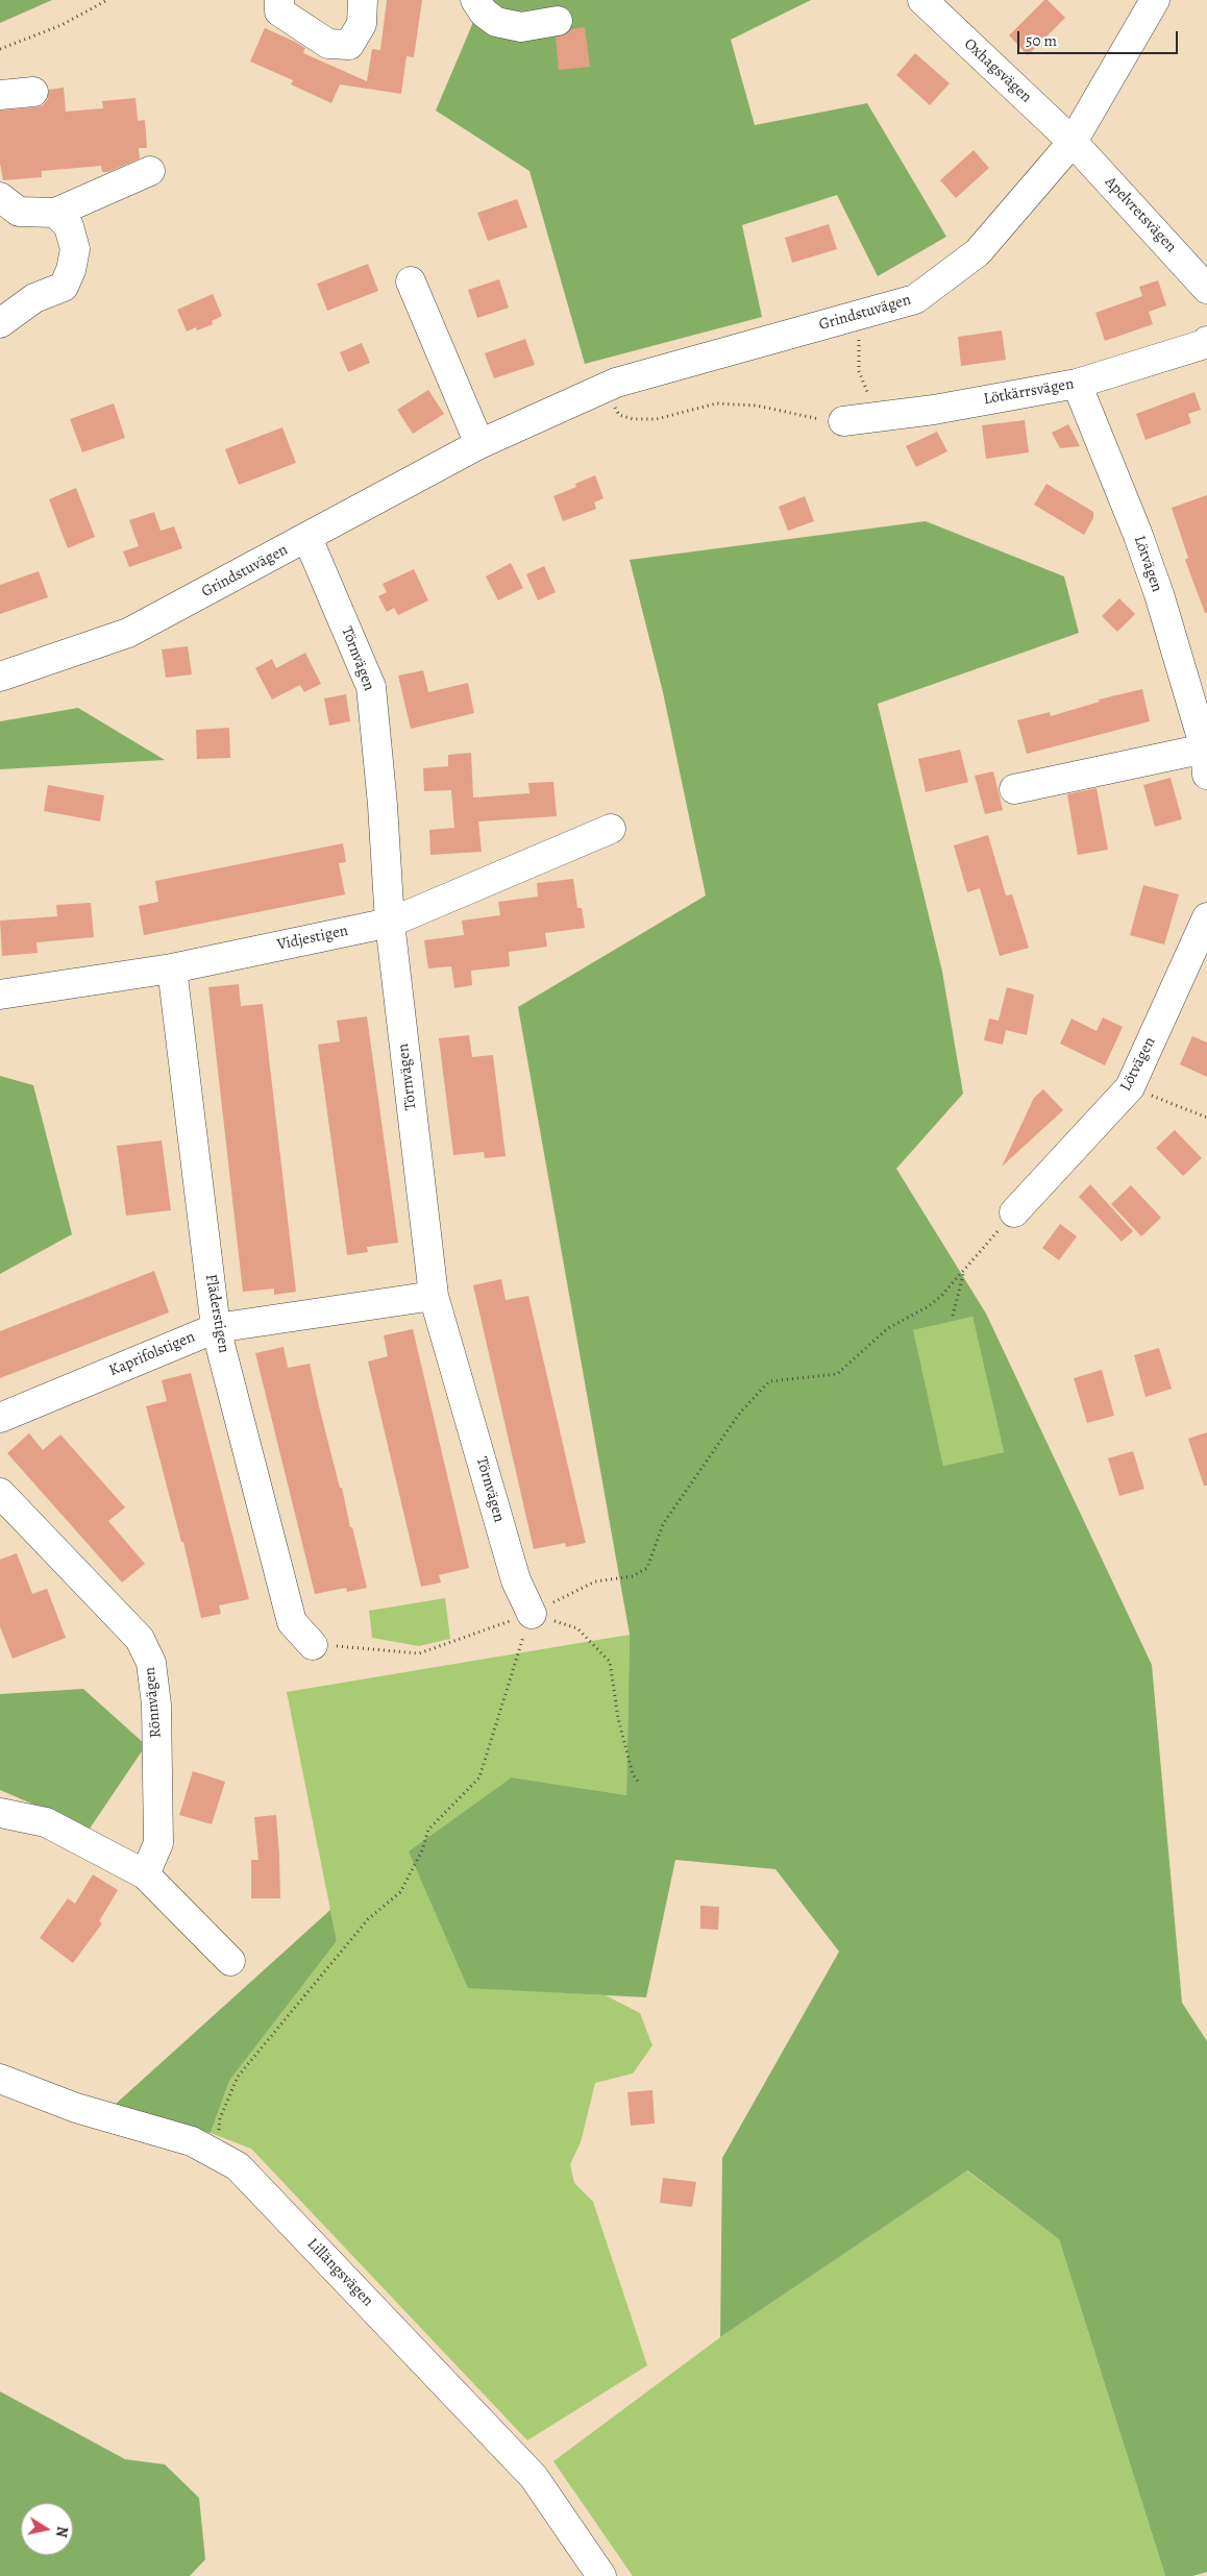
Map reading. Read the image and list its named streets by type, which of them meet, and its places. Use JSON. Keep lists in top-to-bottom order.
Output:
{
  "streets": {
    "street": [
      "Oxhagsvägen",
      "Apelvretsvägen",
      "Grindstuvägen",
      "Lötkärrsvägen",
      "Lötvägen",
      "Törnvägen",
      "Vidjestigen",
      "Fläderstigen",
      "Kaprifolstigen",
      "Rönnvägen",
      "Lillängsvägen"
    ]
  },
  "crossings": [
    ["Oxhagsvägen", "Apelvretsvägen"],
    ["Oxhagsvägen", "Grindstuvägen"],
    ["Apelvretsvägen", "Grindstuvägen"],
    ["Grindstuvägen", "Törnvägen"],
    ["Lötkärrsvägen", "Lötvägen"],
    ["Törnvägen", "Vidjestigen"],
    ["Törnvägen", "Kaprifolstigen"],
    ["Vidjestigen", "Fläderstigen"],
    ["Fläderstigen", "Kaprifolstigen"]
  ],
  "scale_bar": "50 m",
  "north": "right"
}
